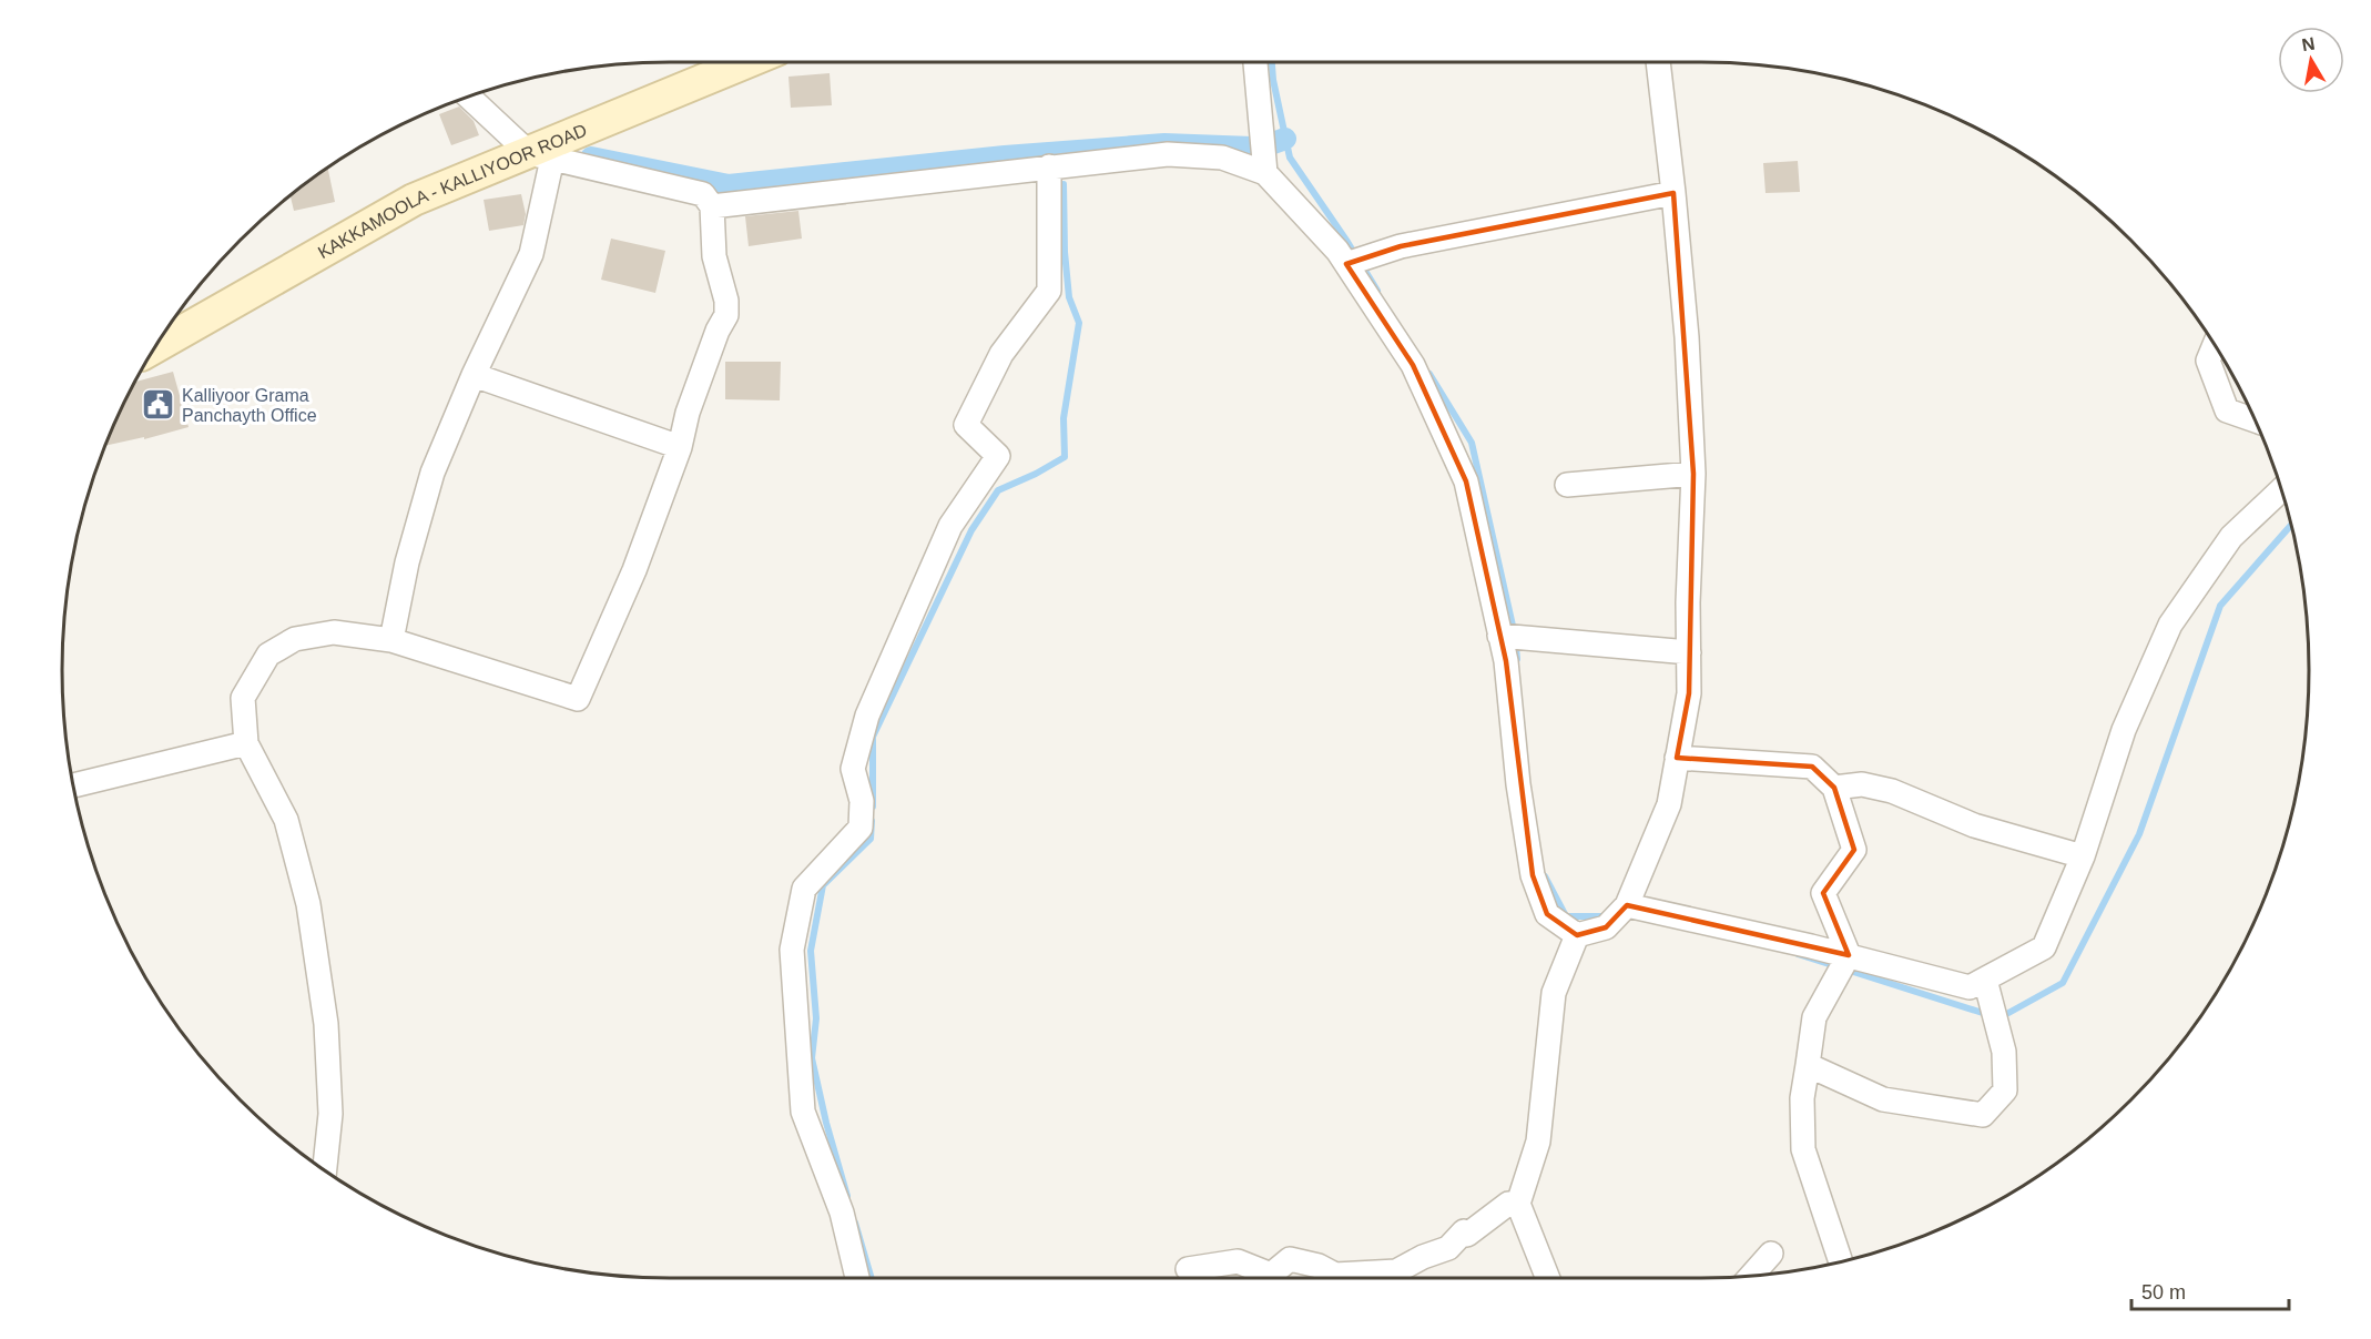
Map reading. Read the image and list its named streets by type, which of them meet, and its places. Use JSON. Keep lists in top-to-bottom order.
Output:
{
  "streets": {
    "main road": ["KAKKAMOOLA - KALLIYOOR ROAD"]
  },
  "places": {
    "public building": ["Kalliyoor Grama Panchayth Office"]
  },
  "scale_bar": "50 m",
  "north": "top"
}
